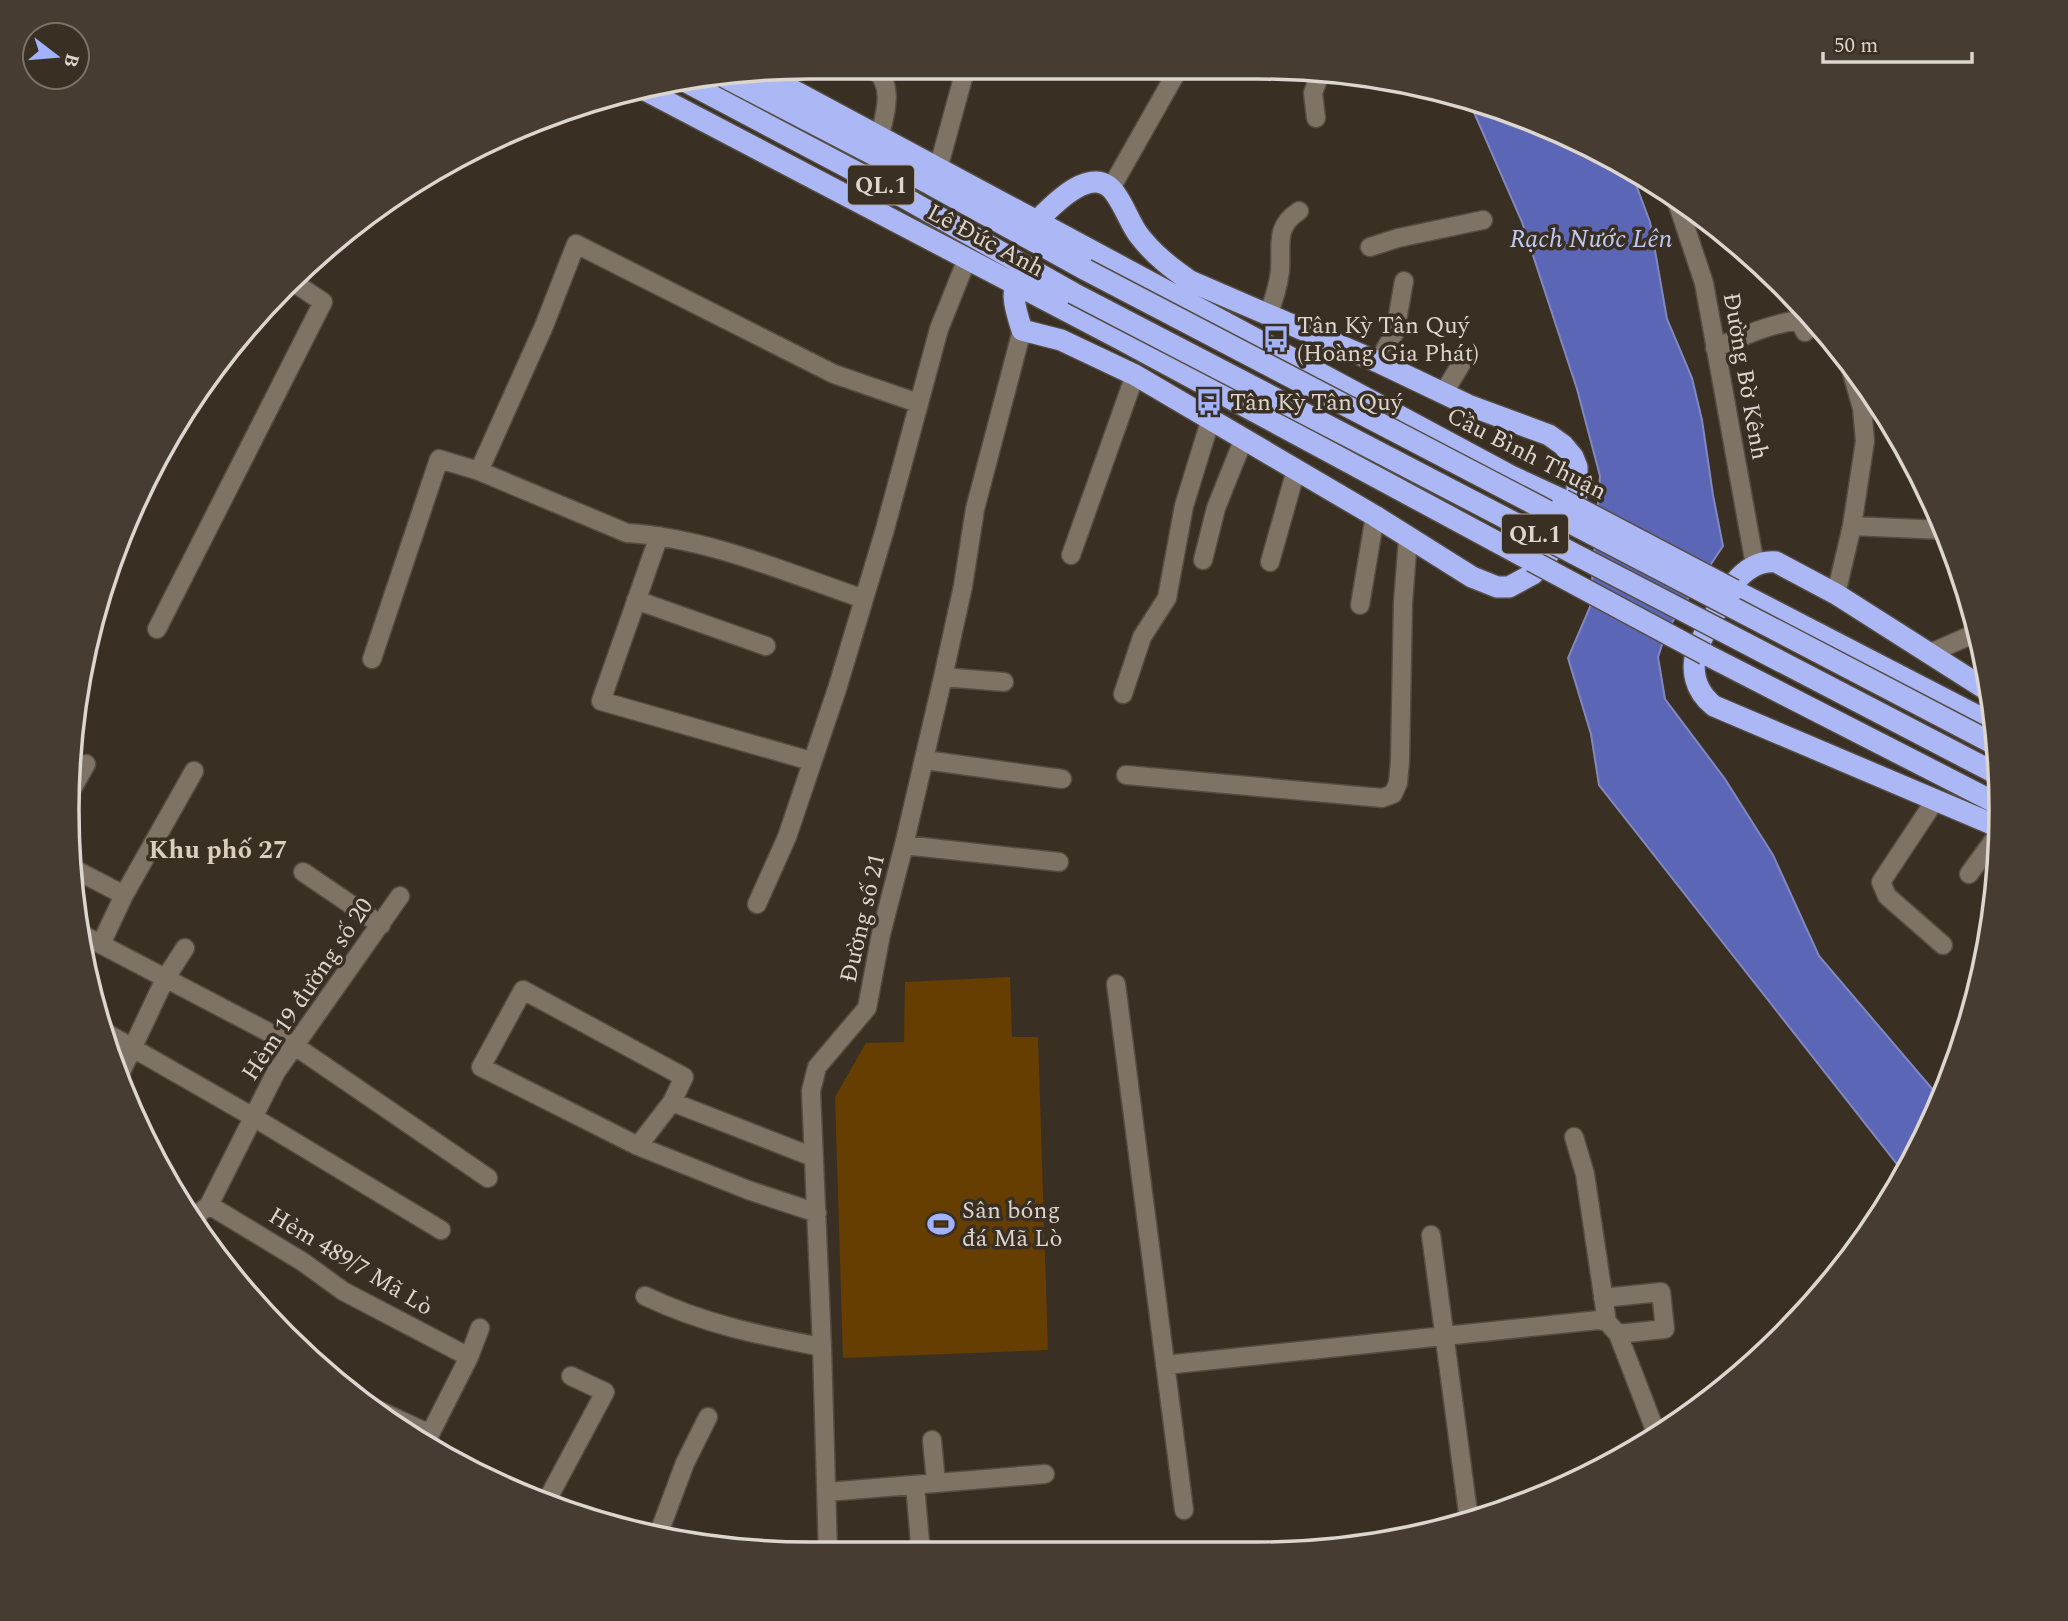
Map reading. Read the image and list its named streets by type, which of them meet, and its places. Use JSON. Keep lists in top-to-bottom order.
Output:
{
  "streets": {
    "highway": ["QL.1", "Lê Đức Anh", "Cầu Bình Thuận"],
    "street": [
      "Đường Bờ Kênh",
      "Đường số 21",
      "Hẻm 19 đường số 20",
      "Hẻm 489/7 Mã Lò"
    ]
  },
  "crossings": [
    ["Lê Đức Anh", "Cầu Bình Thuận"],
    ["Hẻm 19 đường số 20", "Hẻm 489/7 Mã Lò"]
  ],
  "districts": ["Khu phố 27"],
  "water": ["Rạch Nước Lên"],
  "places": {
    "bus stop": ["Tân Kỳ Tân Quý (Hoàng Gia Phát)", "Tân Kỳ Tân Quý"],
    "sports": ["Sân bóng đá Mã Lò"]
  },
  "scale_bar": "50 m",
  "north": "right"
}
